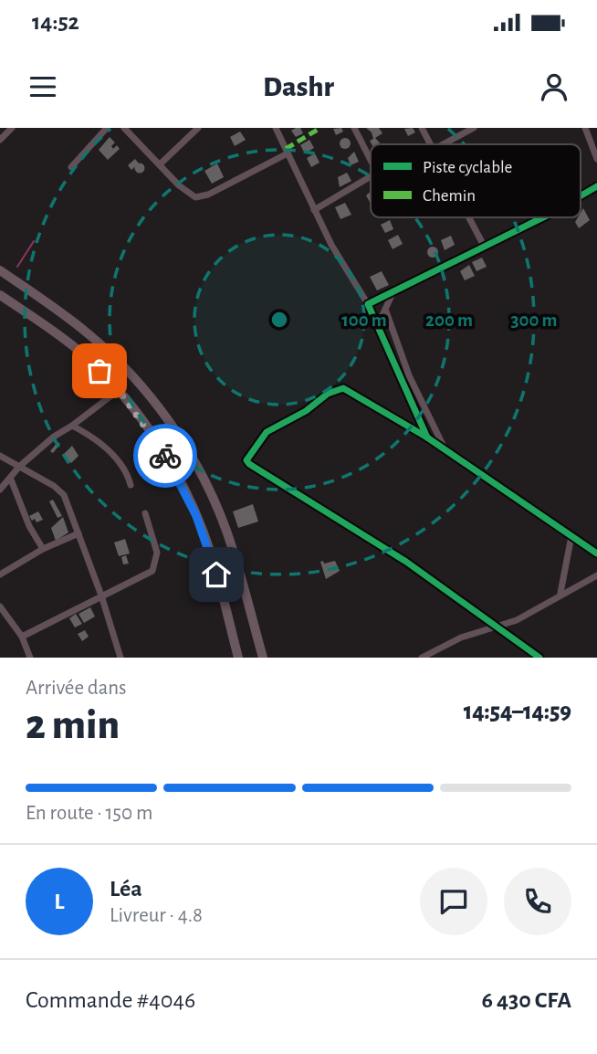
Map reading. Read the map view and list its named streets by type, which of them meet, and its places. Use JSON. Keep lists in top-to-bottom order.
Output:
{
  "legend": ["Piste cyclable", "Chemin"],
  "page": {
    "status": "14:52",
    "header": "Dashr",
    "heading": ["2 min", "Arrivée dans", "14:54–14:59"],
    "panel": [
      "Léa",
      "Livreur · 4.8",
      "Commande #4046",
      "6 430 CFA"
    ],
    "bar": "En route · 150 m",
    "round": "L"
  },
  "rings": ["100 m", "200 m", "300 m"]
}
